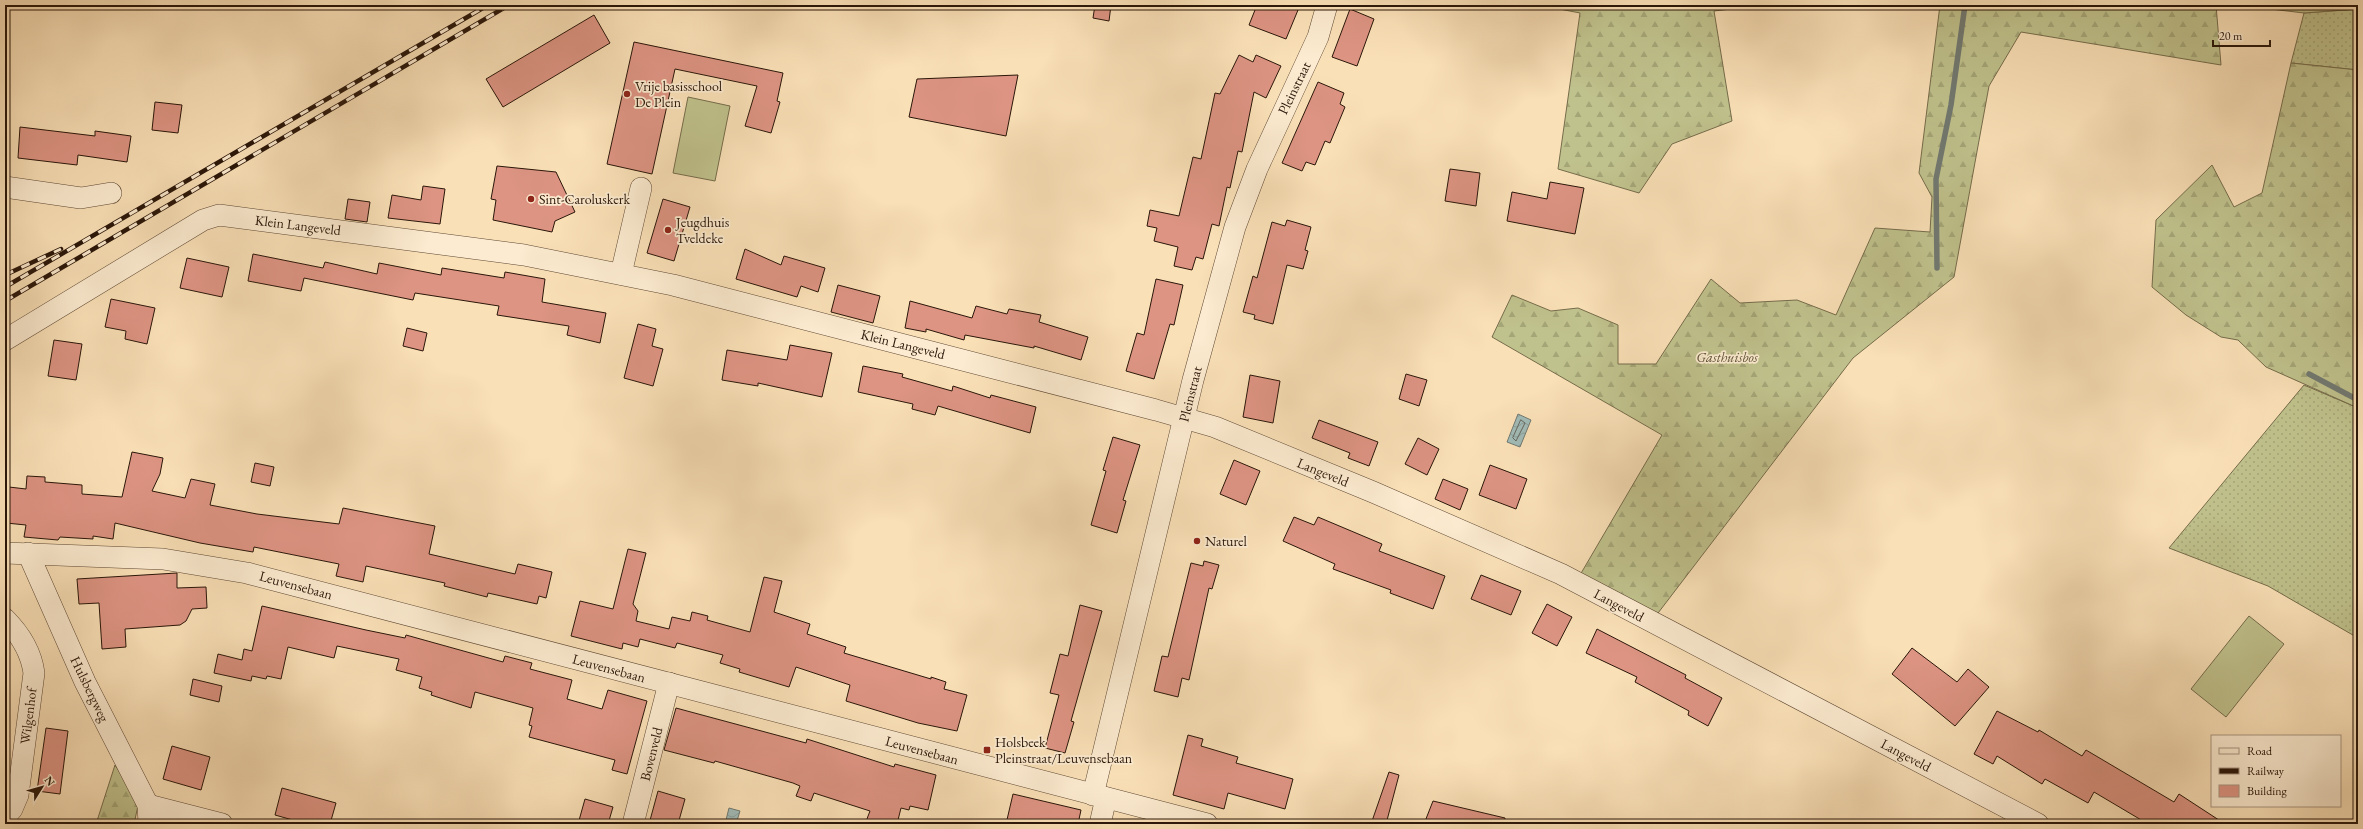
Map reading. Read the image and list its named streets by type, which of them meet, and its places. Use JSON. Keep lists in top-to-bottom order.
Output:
{
  "streets": {
    "street": [
      "Pleinstraat",
      "Klein Langeveld",
      "Langeveld",
      "Leuvensebaan",
      "Hulsbergweg",
      "Wilgenhof",
      "Bovenveld"
    ]
  },
  "crossings": [
    ["Pleinstraat", "Klein Langeveld"],
    ["Pleinstraat", "Langeveld"],
    ["Pleinstraat", "Leuvensebaan"],
    ["Klein Langeveld", "Langeveld"],
    ["Leuvensebaan", "Hulsbergweg"],
    ["Leuvensebaan", "Bovenveld"]
  ],
  "parks": ["Gasthuisbos"],
  "places": {
    "other": [
      "Vrije basisschool De Plein",
      "Sint-Caroluskerk",
      "Jeugdhuis Tveldeke",
      "Naturel"
    ],
    "transit": ["Holsbeek Pleinstraat/Leuvensebaan"]
  },
  "legend": ["Road", "Railway", "Building"],
  "scale_bar": "20 m",
  "north": "top right"
}
